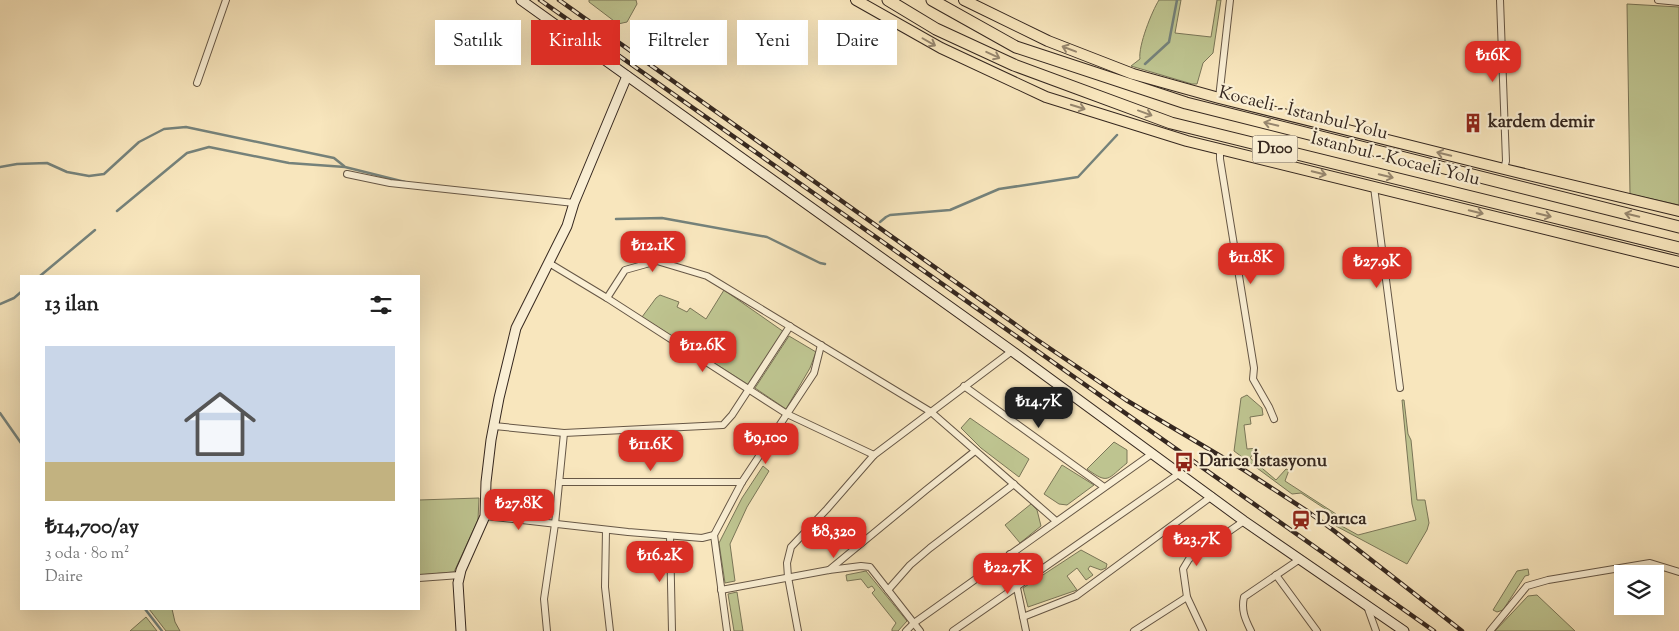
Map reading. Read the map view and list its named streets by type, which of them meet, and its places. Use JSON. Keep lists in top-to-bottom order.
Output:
{
  "streets": {
    "highway": ["Kocaeli - İstanbul Yolu", "D100", "İstanbul - Kocaeli Yolu"]
  },
  "one_way": ["Kocaeli - İstanbul Yolu", "İstanbul - Kocaeli Yolu"],
  "places": {
    "building": ["kardem demir"],
    "bus stop": ["Darica İstasyonu"],
    "station": ["Darıca"]
  },
  "page": {
    "chip": [
      "Satılık",
      "Kiralık",
      "Filtreler",
      "Yeni",
      "Daire"
    ],
    "price": [
      "₺16K",
      "₺12.1K",
      "₺11.8K",
      "₺27.9K",
      "₺12.6K",
      "₺14.7K",
      "₺9,100",
      "₺11.6K",
      "₺27.8K",
      "₺8,320",
      "₺23.7K",
      "₺16.2K",
      "₺22.7K"
    ],
    "heading": "13 ilan",
    "list": [
      {
        "name": "₺14,700/ay",
        "note": "3 oda · 80 m² · Daire"
      }
    ]
  }
}
